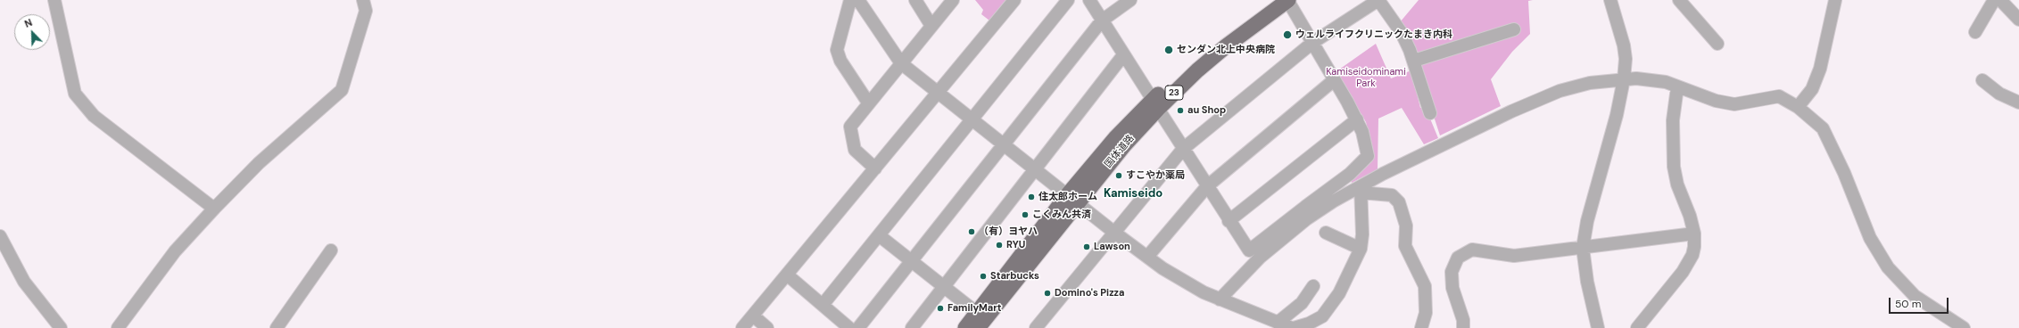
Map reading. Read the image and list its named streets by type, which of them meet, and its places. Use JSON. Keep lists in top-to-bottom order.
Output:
{
  "streets": {
    "main road": ["23", "国体道路"]
  },
  "districts": ["Kamiseido"],
  "parks": ["Kamiseidominami Park"],
  "places": [
    "ウェルライフクリニックたまき内科",
    "センダン北上中央病院",
    "au Shop",
    "すこやか薬局",
    "住太郎ホーム",
    "こくみん共済",
    "（有）ヨヤハ",
    "RYU",
    "Lawson",
    "Starbucks",
    "Domino's Pizza",
    "FamilyMart"
  ],
  "scale_bar": "50 m",
  "north": "top left"
}
